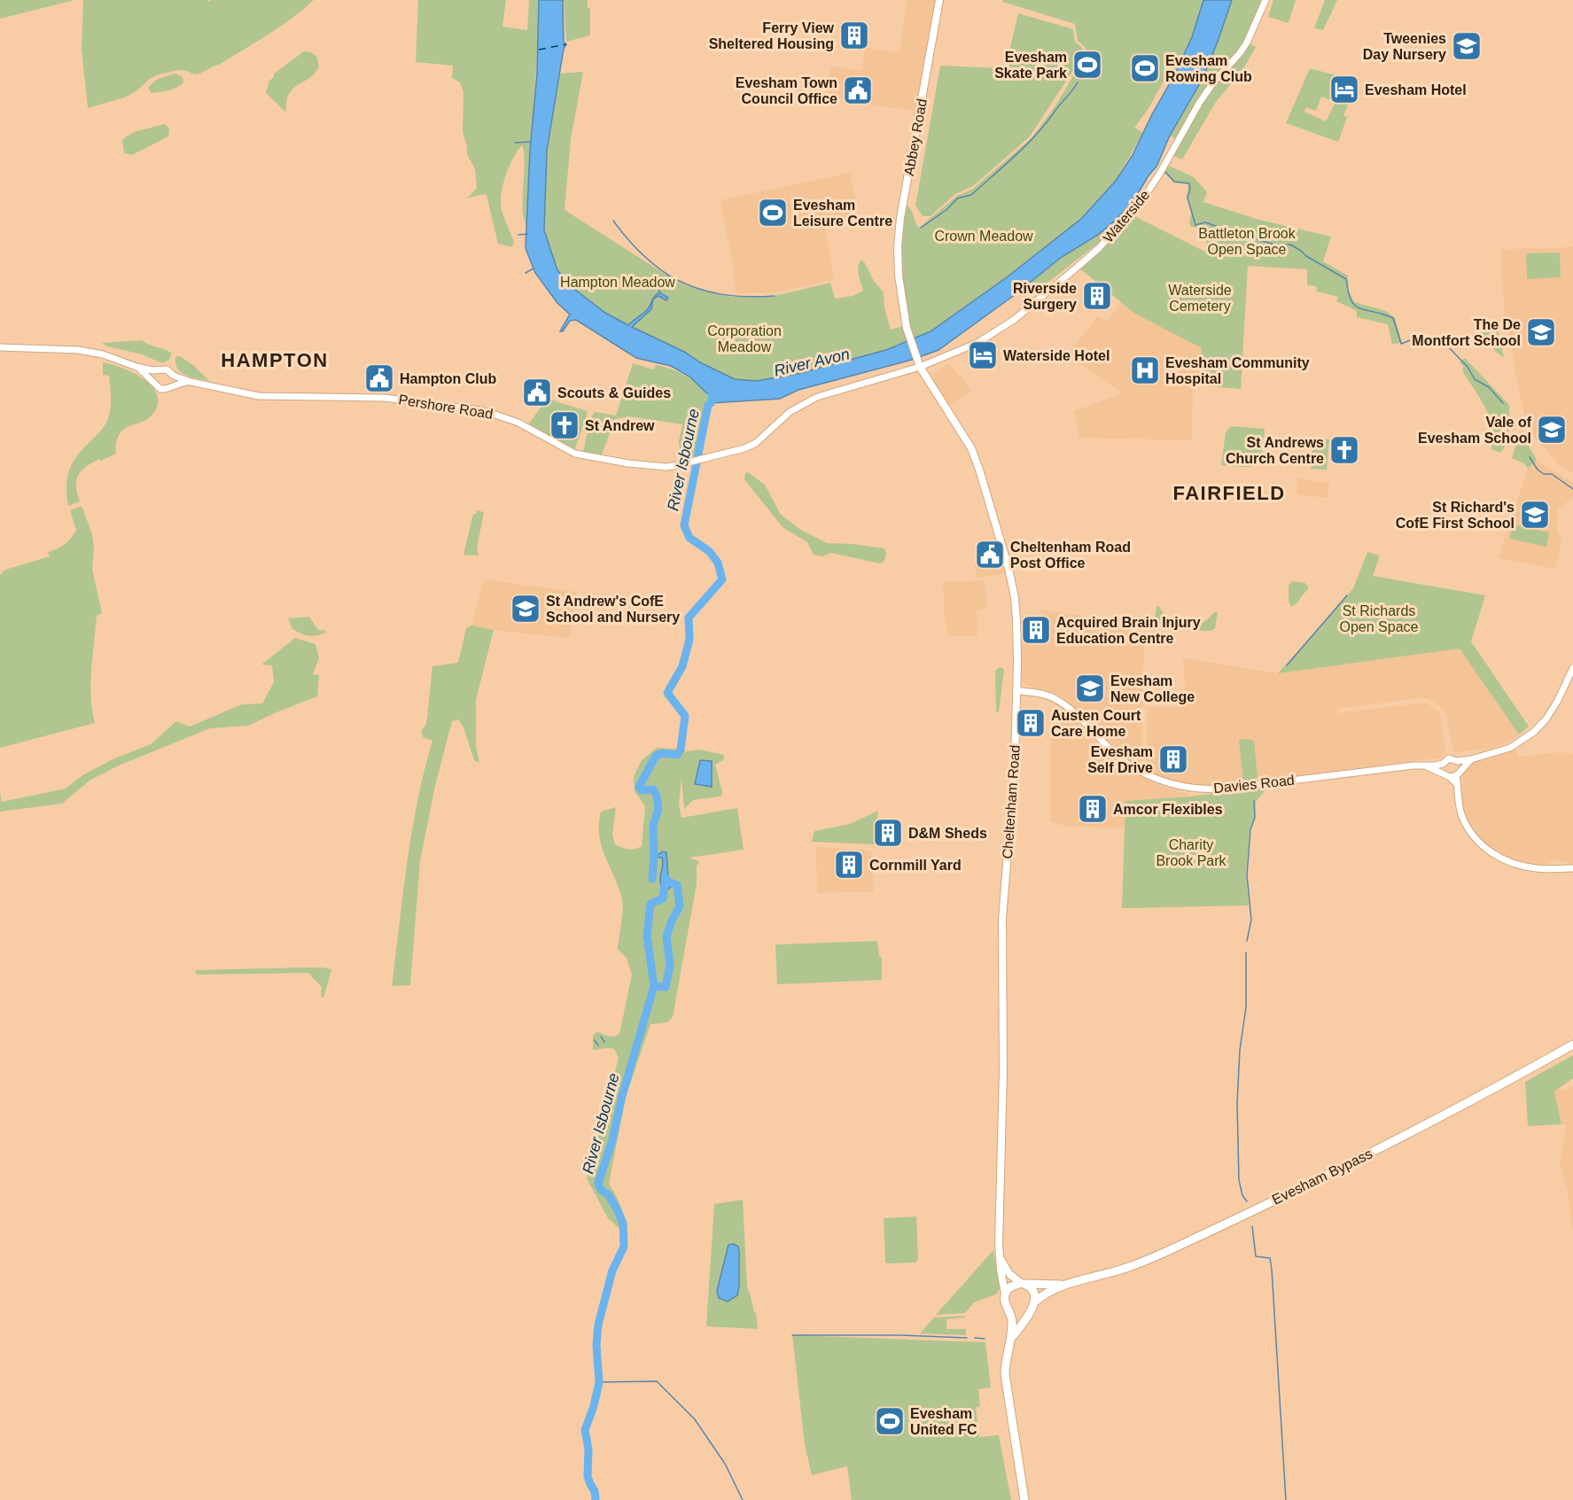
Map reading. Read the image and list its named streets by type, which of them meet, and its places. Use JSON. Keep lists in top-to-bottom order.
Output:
{
  "streets": {
    "highway": ["Evesham Bypass"],
    "main road": [
      "Abbey Road",
      "Waterside",
      "Pershore Road",
      "Davies Road",
      "Cheltenham Road"
    ]
  },
  "crossings": [
    ["Abbey Road", "Waterside"],
    ["Abbey Road", "Pershore Road"],
    ["Abbey Road", "Cheltenham Road"],
    ["Waterside", "Pershore Road"],
    ["Waterside", "Cheltenham Road"],
    ["Pershore Road", "Cheltenham Road"],
    ["Davies Road", "Cheltenham Road"],
    ["Cheltenham Road", "Evesham Bypass"]
  ],
  "districts": ["HAMPTON", "FAIRFIELD"],
  "water": ["River Avon", "River Isbourne"],
  "parks": [
    "Battleton Brook Open Space",
    "Crown Meadow",
    "Hampton Meadow",
    "Waterside Cemetery",
    "Corporation Meadow",
    "St Richards Open Space",
    "Charity Brook Park"
  ],
  "places": {
    "building": [
      "Ferry View Sheltered Housing",
      "Riverside Surgery",
      "Acquired Brain Injury Education Centre",
      "Austen Court Care Home",
      "Evesham Self Drive",
      "Amcor Flexibles",
      "D&M Sheds",
      "Cornmill Yard"
    ],
    "school or university": [
      "Tweenies Day Nursery",
      "The De Montfort School",
      "Vale of Evesham School",
      "St Richard's CofE First School",
      "St Andrew's CofE School and Nursery",
      "Evesham New College"
    ],
    "sports": [
      "Evesham Skate Park",
      "Evesham Rowing Club",
      "Evesham Leisure Centre",
      "Evesham United FC"
    ],
    "hotel": ["Evesham Hotel", "Waterside Hotel"],
    "public building": [
      "Evesham Town Council Office",
      "Hampton Club",
      "Scouts & Guides",
      "Cheltenham Road Post Office"
    ],
    "hospital": ["Evesham Community Hospital"],
    "church": ["St Andrew", "St Andrews Church Centre"]
  }
}
